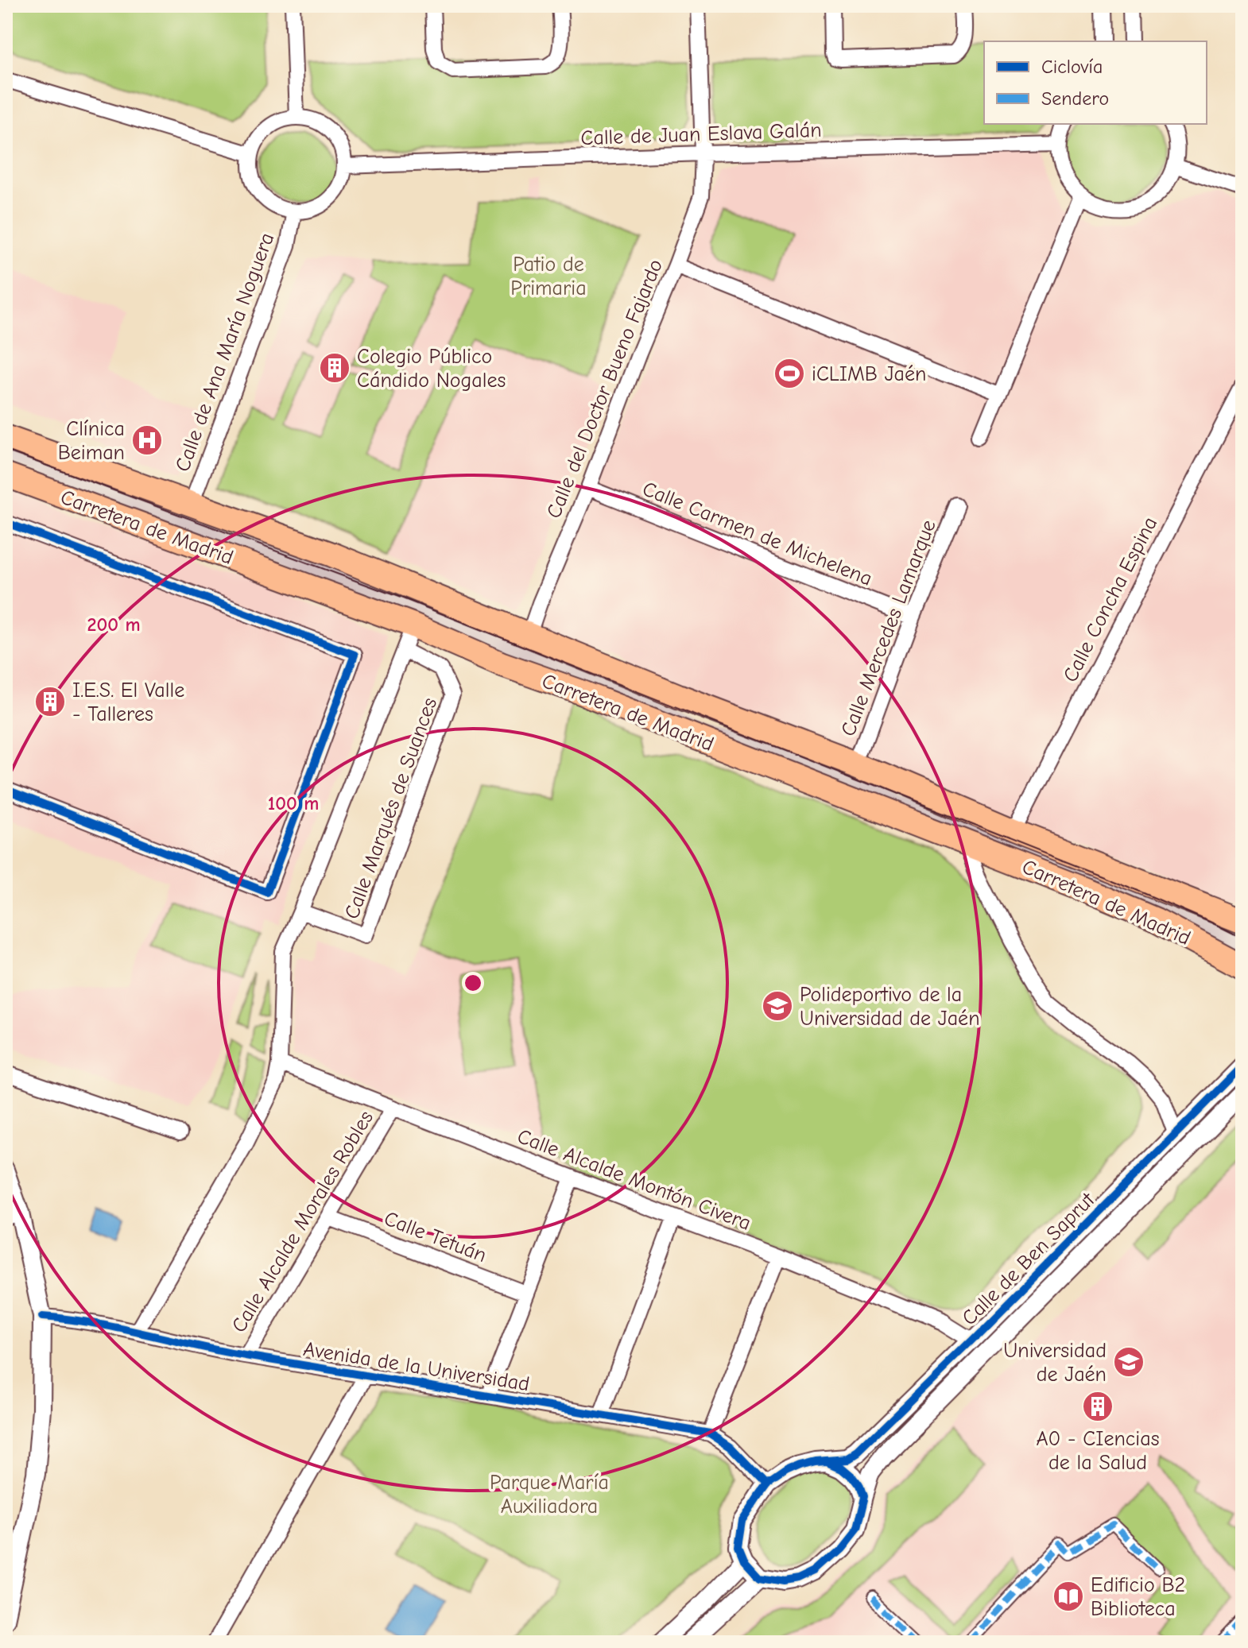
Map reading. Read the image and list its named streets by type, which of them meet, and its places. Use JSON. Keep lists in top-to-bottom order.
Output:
{
  "streets": {
    "highway": ["Carretera de Madrid"],
    "street": [
      "Calle de Juan Eslava Galán",
      "Calle de Ana María Noguera",
      "Calle del Doctor Bueno Fajardo",
      "Calle Carmen de Michelena",
      "Calle Concha Espina",
      "Calle Mercedes Lamarque",
      "Calle Marqués de Suances",
      "Calle Alcalde Montón Civera",
      "Calle Alcalde Morales Robles",
      "Calle Tetuán",
      "Calle de Ben Saprut",
      "Avenida de la Universidad"
    ]
  },
  "crossings": [
    ["Calle de Juan Eslava Galán", "Calle de Ana María Noguera"],
    ["Calle de Juan Eslava Galán", "Calle del Doctor Bueno Fajardo"],
    ["Calle de Ana María Noguera", "Carretera de Madrid"],
    ["Calle del Doctor Bueno Fajardo", "Carretera de Madrid"],
    ["Calle del Doctor Bueno Fajardo", "Calle Carmen de Michelena"],
    ["Carretera de Madrid", "Calle Concha Espina"],
    ["Carretera de Madrid", "Calle Mercedes Lamarque"],
    ["Calle Carmen de Michelena", "Calle Mercedes Lamarque"],
    ["Calle Alcalde Montón Civera", "Calle Alcalde Morales Robles"],
    ["Calle Alcalde Montón Civera", "Calle de Ben Saprut"],
    ["Calle Alcalde Morales Robles", "Calle Tetuán"],
    ["Calle Alcalde Morales Robles", "Avenida de la Universidad"],
    ["Calle de Ben Saprut", "Avenida de la Universidad"]
  ],
  "parks": ["Patio de Primaria", "Parque María Auxiliadora"],
  "places": {
    "building": ["Colegio Público Cándido Nogales", "I.E.S. El Valle - Talleres", "A0 - CIencias de la Salud"],
    "sports": ["iCLIMB Jaén"],
    "hospital": ["Clínica Beiman"],
    "school or university": ["Polideportivo de la Universidad de Jaén", "Universidad de Jaén"],
    "library": ["Edificio B2 Biblioteca"]
  },
  "legend": ["Ciclovía", "Sendero"],
  "rings": ["200 m", "100 m"]
}
